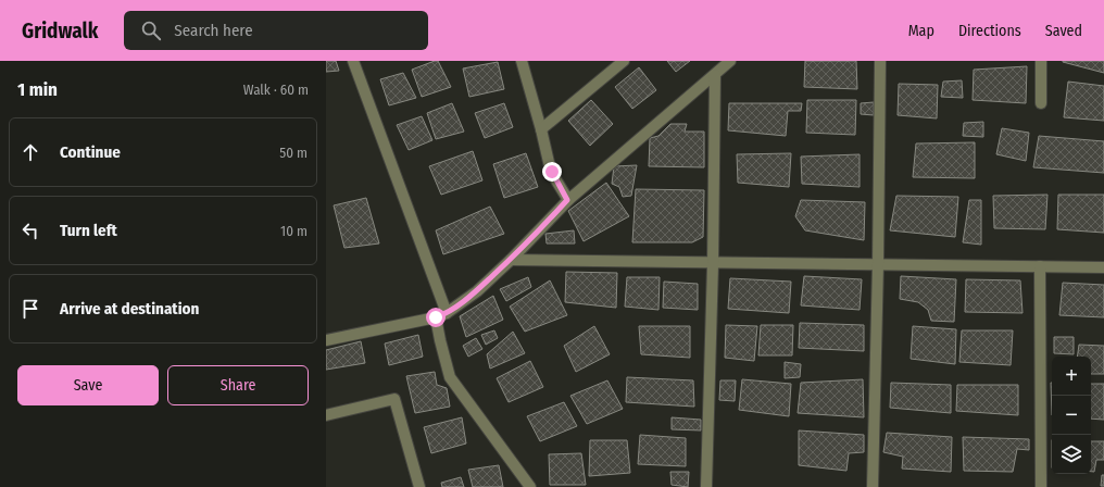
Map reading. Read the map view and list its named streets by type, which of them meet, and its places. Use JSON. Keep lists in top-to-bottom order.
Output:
{
  "page": {
    "header": "Gridwalk",
    "search": "Search here",
    "nav": ["Map", "Directions", "Saved"],
    "heading": ["1 min", "Walk · 60 m"],
    "list": [
      ["Continue", "50 m"],
      ["Turn left", "10 m"],
      "Arrive at destination"
    ],
    "buttons": ["Save", "Share"],
    "map_buttons": ["+", "−"]
  }
}
